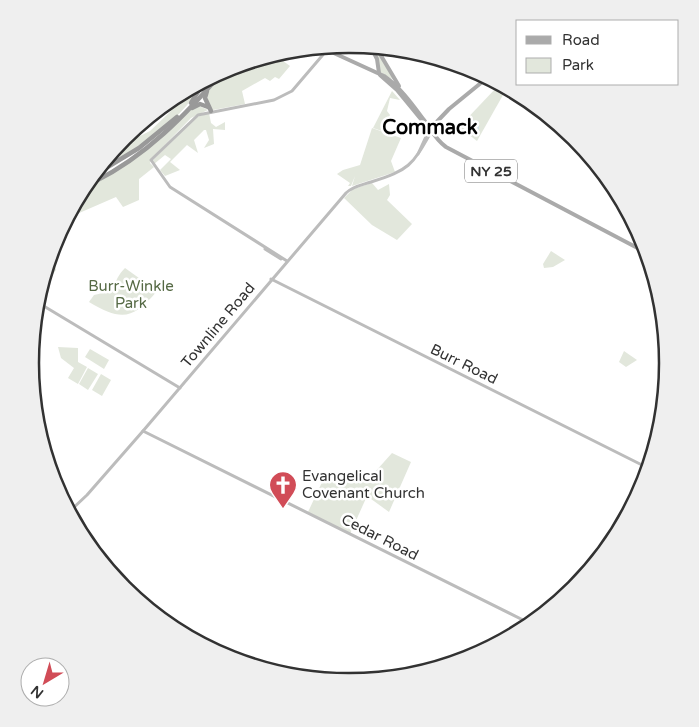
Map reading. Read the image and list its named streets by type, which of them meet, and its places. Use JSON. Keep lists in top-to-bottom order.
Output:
{
  "streets": {
    "main road": ["NY 25"],
    "street": ["Townline Road", "Burr Road", "Cedar Road"]
  },
  "crossings": [
    ["NY 25", "Townline Road"],
    ["Townline Road", "Burr Road"],
    ["Townline Road", "Cedar Road"]
  ],
  "districts": ["Commack"],
  "parks": ["Burr-Winkle Park"],
  "places": {
    "church": ["Evangelical Covenant Church"]
  },
  "legend": ["Road", "Park"],
  "north": "bottom left"
}
